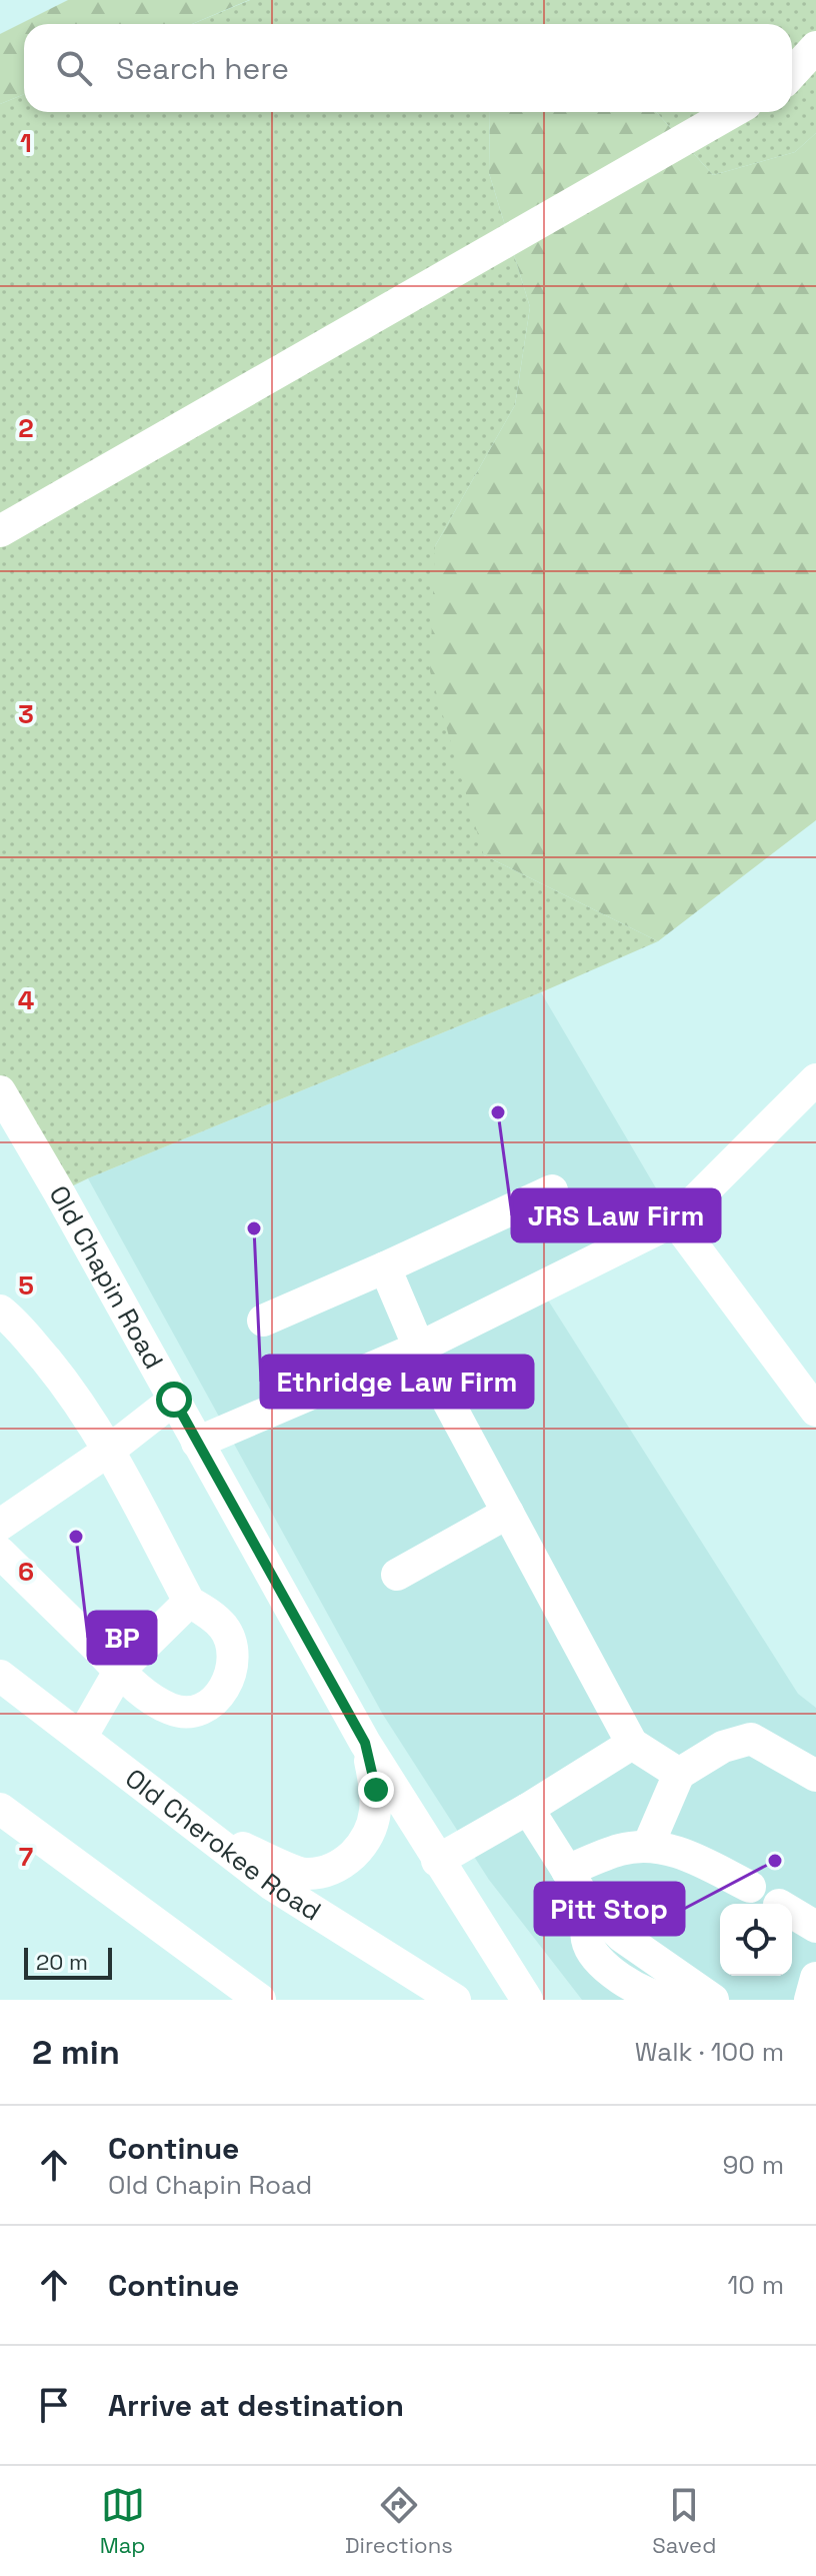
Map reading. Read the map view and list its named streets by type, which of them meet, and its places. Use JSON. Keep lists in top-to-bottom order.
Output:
{
  "streets": {
    "street": ["Old Chapin Road", "Old Cherokee Road"]
  },
  "places": [
    "JRS Law Firm",
    "Ethridge Law Firm",
    "BP",
    "Pitt Stop"
  ],
  "scale_bar": "20 m",
  "page": {
    "search": "Search here",
    "scale": "20 m",
    "heading": ["2 min", "Walk · 100 m"],
    "list": [
      ["Continue", "Old Chapin Road", "90 m"],
      ["Continue", "10 m"],
      "Arrive at destination"
    ],
    "nav": ["Map", "Directions", "Saved"]
  },
  "grid": {
    "rows": [
      "1",
      "2",
      "3",
      "4",
      "5",
      "6",
      "7"
    ]
  }
}
